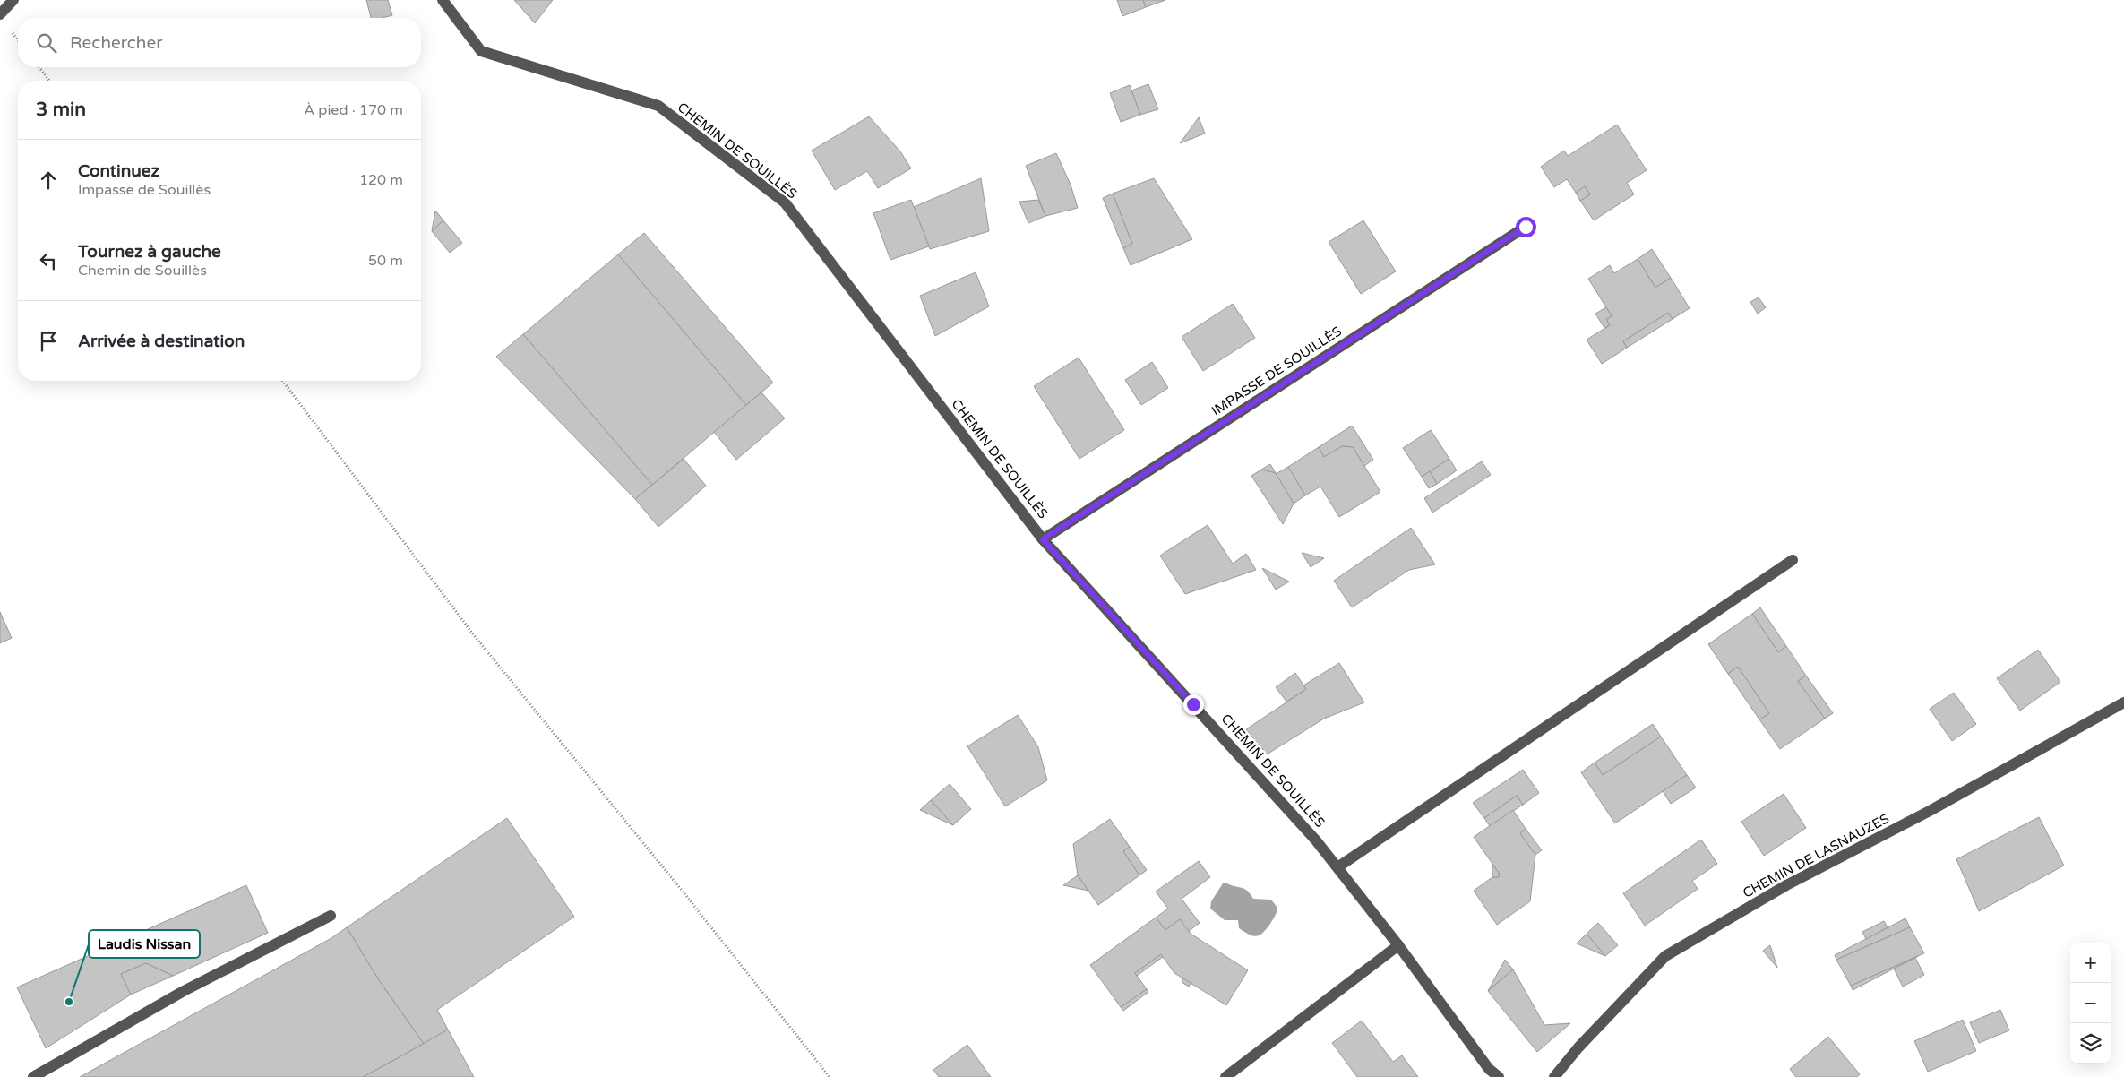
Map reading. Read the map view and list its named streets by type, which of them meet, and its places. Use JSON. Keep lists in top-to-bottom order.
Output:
{
  "streets": {
    "street": ["CHEMIN DE SOUILLÈS", "IMPASSE DE SOUILLÈS", "CHEMIN DE LASNAUZES"]
  },
  "crossings": [
    ["CHEMIN DE SOUILLÈS", "IMPASSE DE SOUILLÈS"]
  ],
  "places": ["Laudis Nissan"],
  "page": {
    "search": "Rechercher",
    "heading": ["3 min", "À pied · 170 m"],
    "list": [
      ["Continuez", "Impasse de Souillès", "120 m"],
      ["Tournez à gauche", "Chemin de Souillès", "50 m"],
      "Arrivée à destination"
    ],
    "map_buttons": ["+", "−"]
  }
}
